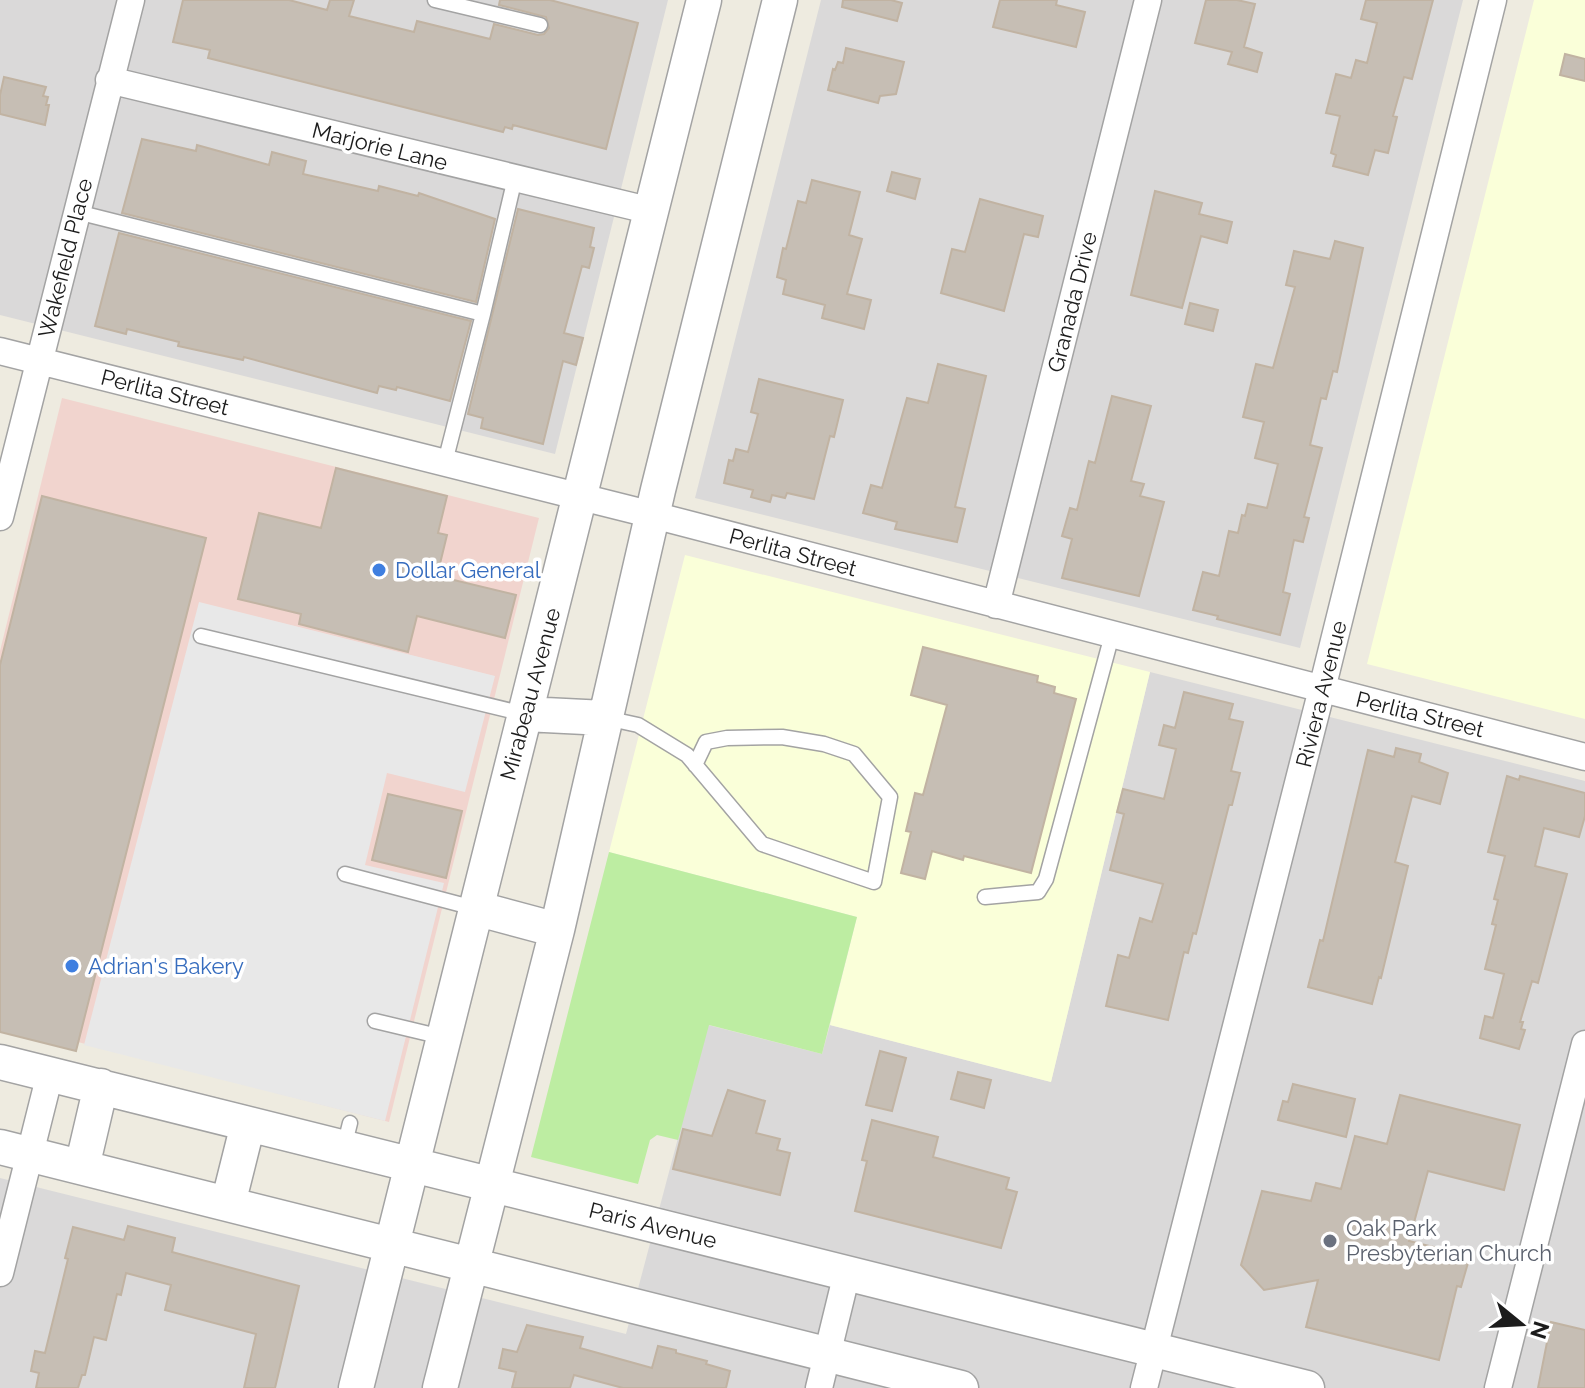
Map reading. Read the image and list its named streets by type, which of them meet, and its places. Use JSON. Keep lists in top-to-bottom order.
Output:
{
  "streets": {
    "street": [
      "Marjorie Lane",
      "Wakefield Place",
      "Granada Drive",
      "Perlita Street",
      "Mirabeau Avenue",
      "Riviera Avenue",
      "Paris Avenue"
    ]
  },
  "crossings": [
    ["Marjorie Lane", "Wakefield Place"],
    ["Marjorie Lane", "Mirabeau Avenue"],
    ["Wakefield Place", "Perlita Street"],
    ["Granada Drive", "Perlita Street"],
    ["Perlita Street", "Mirabeau Avenue"],
    ["Perlita Street", "Riviera Avenue"],
    ["Mirabeau Avenue", "Paris Avenue"],
    ["Riviera Avenue", "Paris Avenue"]
  ],
  "places": ["Dollar General", "Adrian's Bakery", "Oak Park Presbyterian Church"],
  "north": "right"
}
